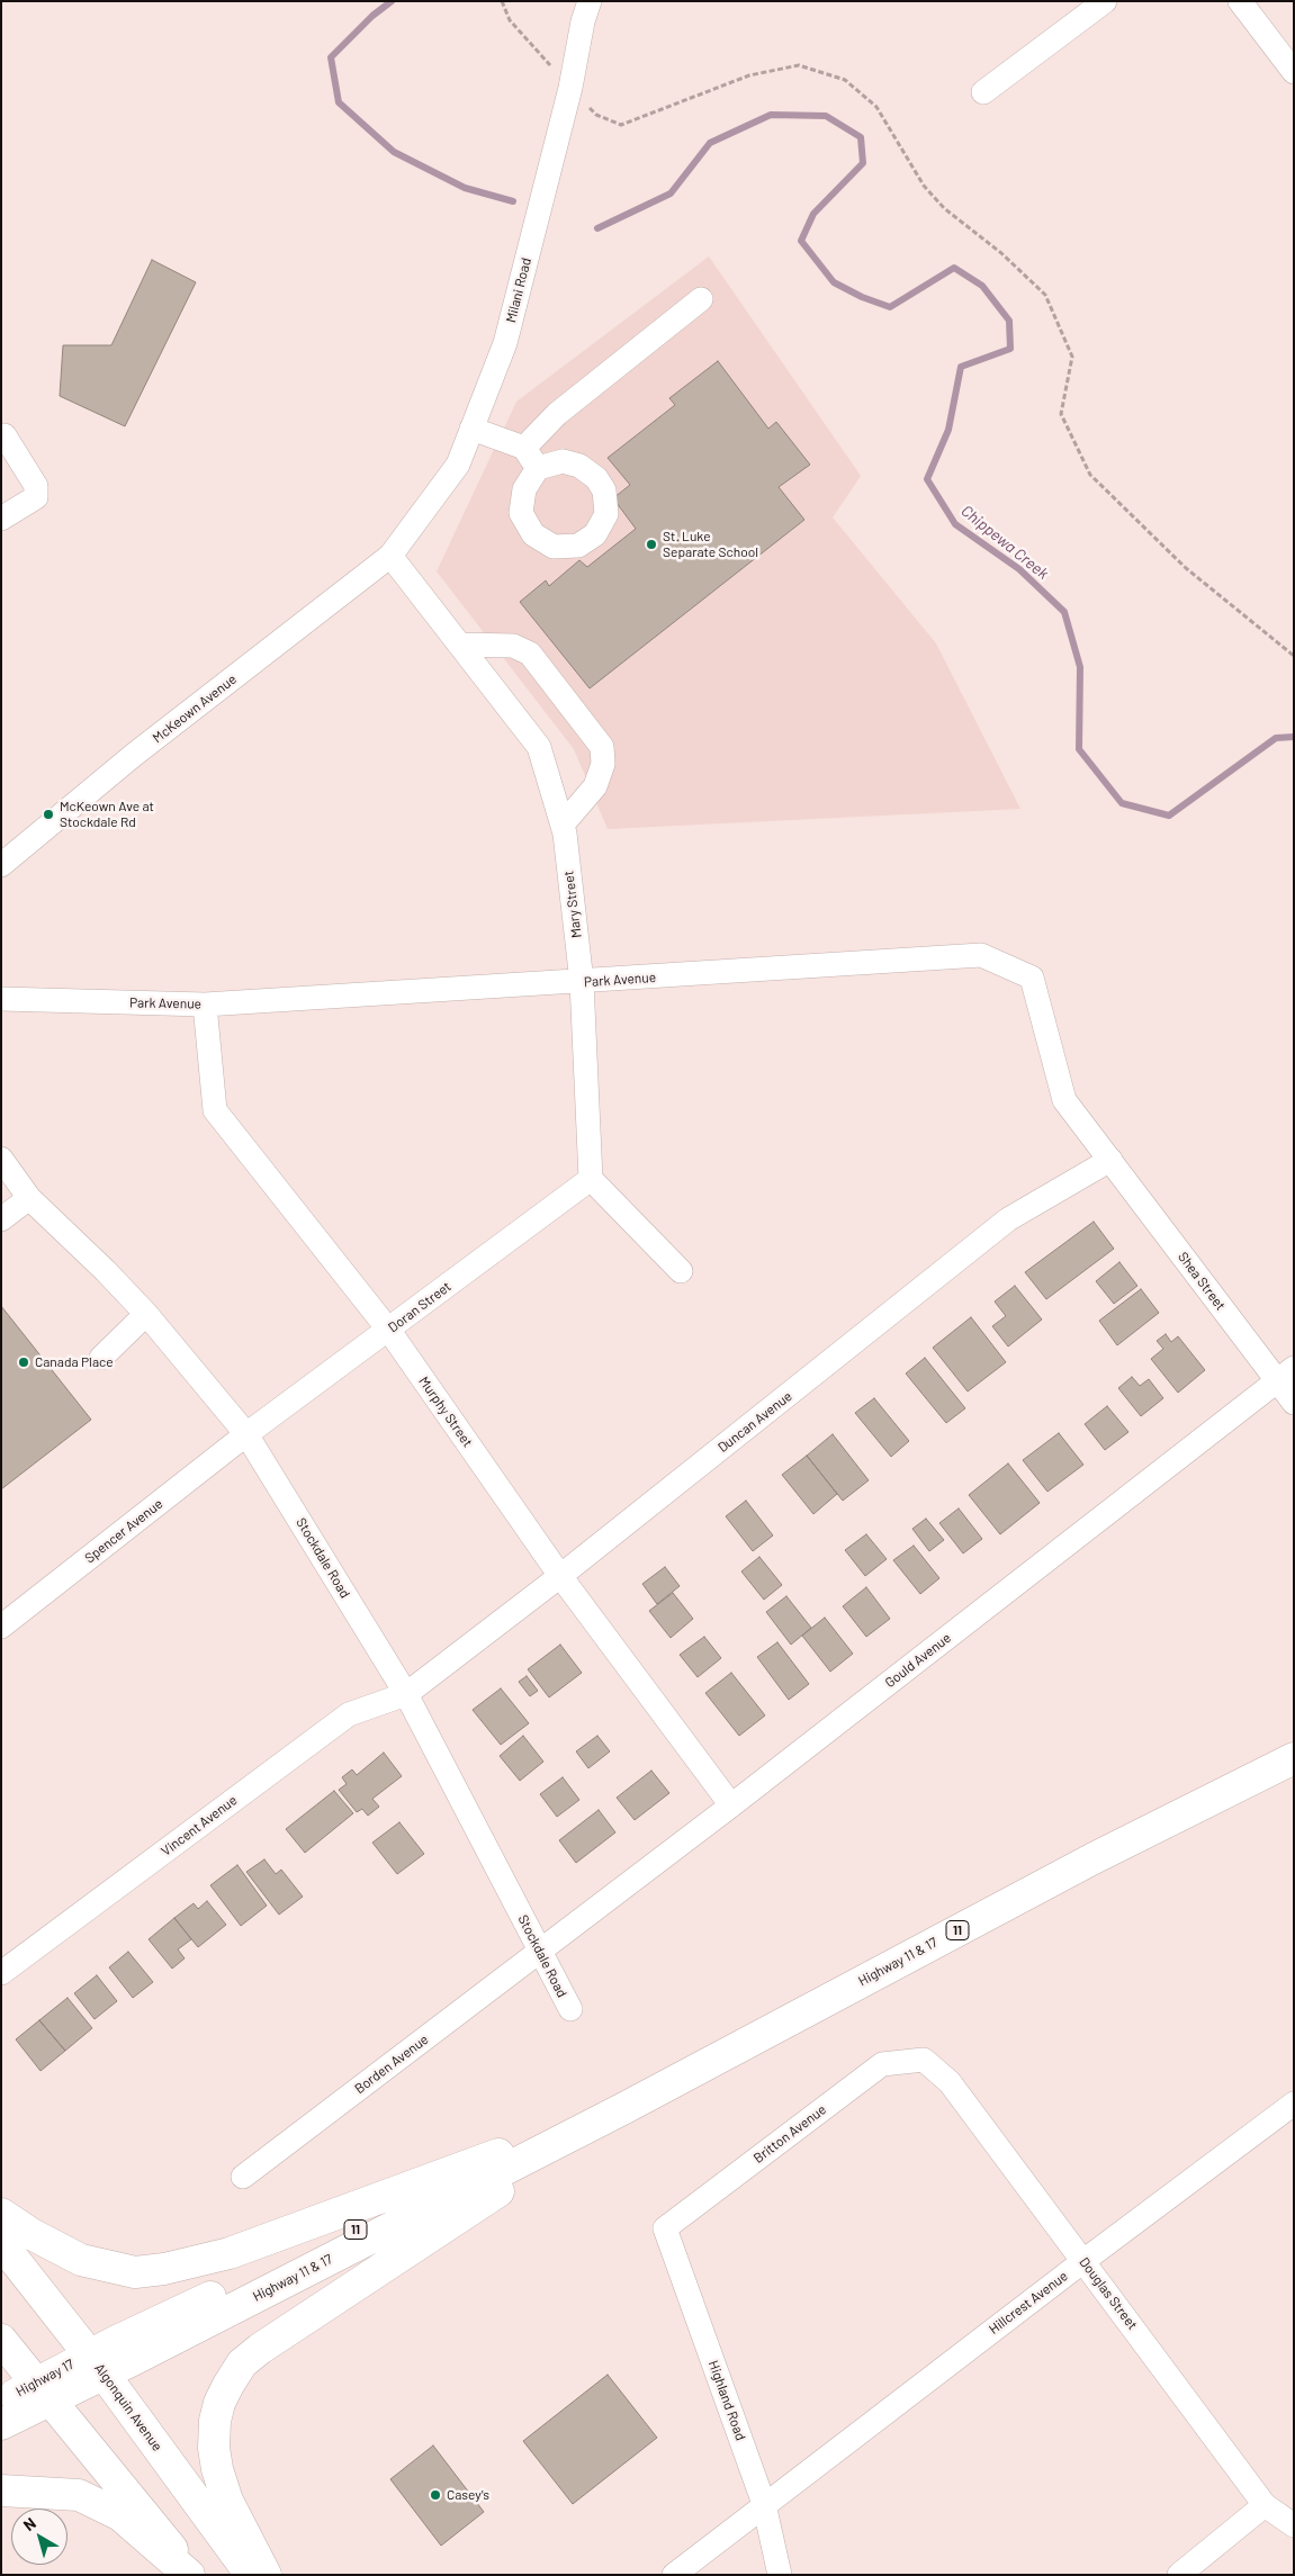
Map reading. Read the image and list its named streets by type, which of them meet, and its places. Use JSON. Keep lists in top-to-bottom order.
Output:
{
  "streets": {
    "main road": [
      "11",
      "Highway 11 & 17",
      "Highway 17",
      "Algonquin Avenue"
    ],
    "street": [
      "Milani Road",
      "McKeown Avenue",
      "Mary Street",
      "Park Avenue",
      "Shea Street",
      "Doran Street",
      "Murphy Street",
      "Duncan Avenue",
      "Spencer Avenue",
      "Stockdale Road",
      "Gould Avenue",
      "Vincent Avenue",
      "Borden Avenue",
      "Britton Avenue",
      "Douglas Street",
      "Hillcrest Avenue",
      "Highland Road"
    ]
  },
  "crossings": [
    ["Milani Road", "McKeown Avenue"],
    ["Milani Road", "Mary Street"],
    ["McKeown Avenue", "Mary Street"],
    ["Mary Street", "Park Avenue"],
    ["Mary Street", "Doran Street"],
    ["Park Avenue", "Shea Street"],
    ["Park Avenue", "Murphy Street"],
    ["Park Avenue", "Duncan Avenue"],
    ["Shea Street", "Duncan Avenue"],
    ["Shea Street", "Gould Avenue"],
    ["Doran Street", "Murphy Street"],
    ["Doran Street", "Spencer Avenue"],
    ["Doran Street", "Stockdale Road"],
    ["Murphy Street", "Duncan Avenue"],
    ["Murphy Street", "Gould Avenue"],
    ["Duncan Avenue", "Stockdale Road"],
    ["Duncan Avenue", "Vincent Avenue"],
    ["Spencer Avenue", "Stockdale Road"],
    ["Stockdale Road", "Gould Avenue"],
    ["Stockdale Road", "Vincent Avenue"],
    ["Stockdale Road", "Borden Avenue"],
    ["Gould Avenue", "Borden Avenue"],
    ["Highway 11 & 17", "Highway 17"],
    ["Highway 11 & 17", "Algonquin Avenue"],
    ["Britton Avenue", "Douglas Street"],
    ["Britton Avenue", "Highland Road"],
    ["Douglas Street", "Hillcrest Avenue"],
    ["Hillcrest Avenue", "Highland Road"]
  ],
  "water": ["Chippewa Creek"],
  "places": [
    "St. Luke Separate School",
    "McKeown Ave at Stockdale Rd",
    "Canada Place",
    "Casey's"
  ],
  "north": "top left"
}
